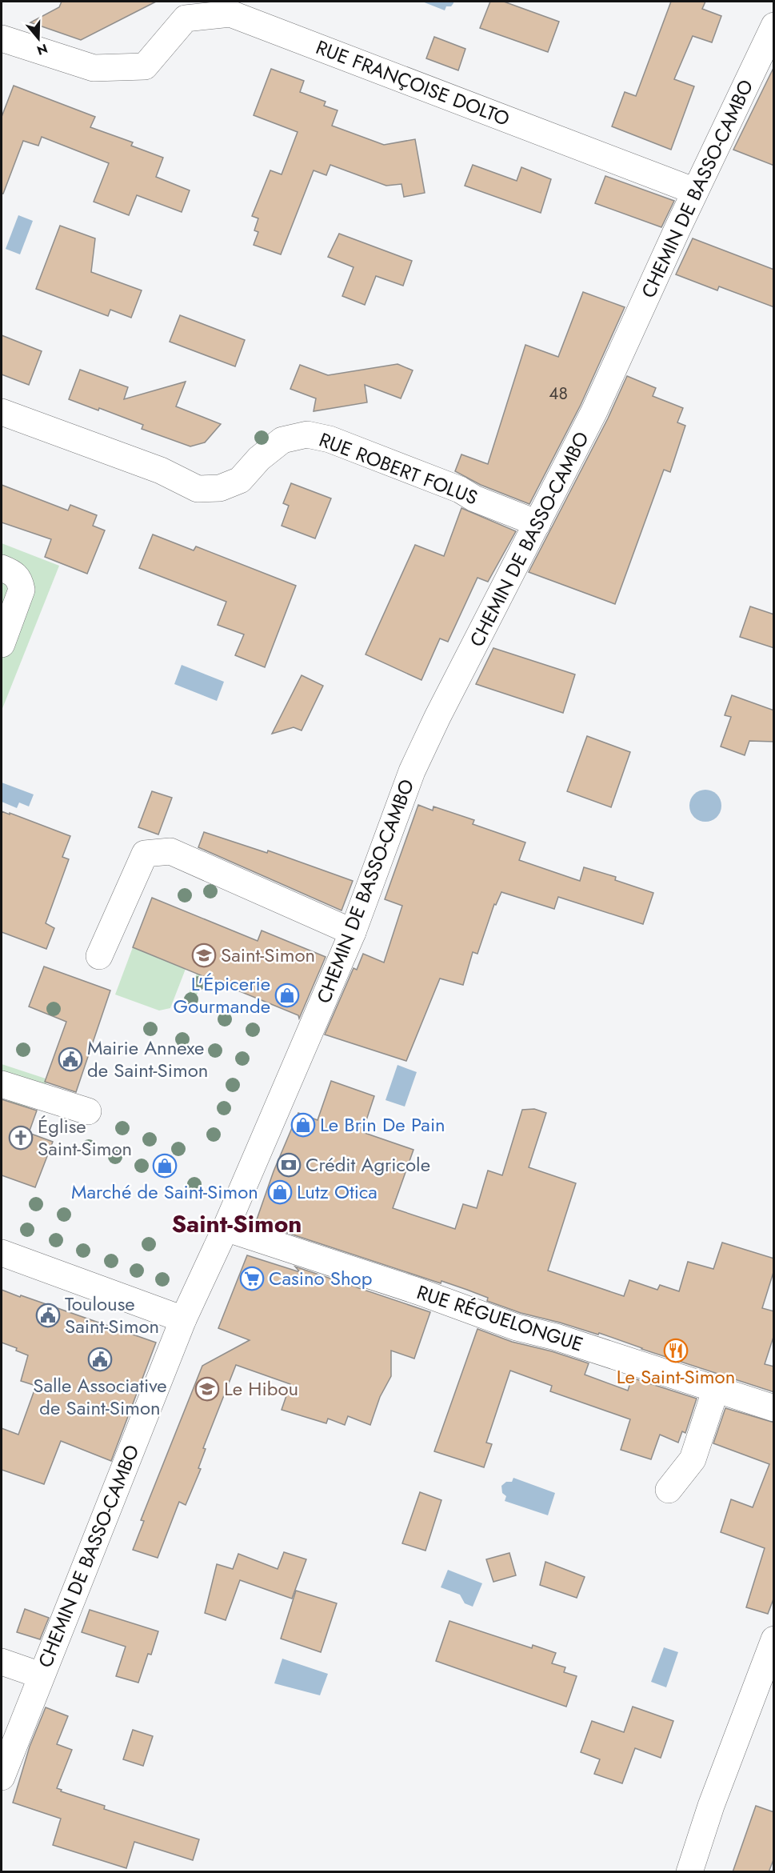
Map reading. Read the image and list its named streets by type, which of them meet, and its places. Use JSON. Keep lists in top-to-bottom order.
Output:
{
  "streets": {
    "street": [
      "RUE FRANÇOISE DOLTO",
      "CHEMIN DE BASSO-CAMBO",
      "RUE ROBERT FOLUS",
      "RUE RÉGUELONGUE"
    ]
  },
  "crossings": [
    ["RUE FRANÇOISE DOLTO", "CHEMIN DE BASSO-CAMBO"],
    ["CHEMIN DE BASSO-CAMBO", "RUE ROBERT FOLUS"],
    ["CHEMIN DE BASSO-CAMBO", "RUE RÉGUELONGUE"]
  ],
  "districts": ["Saint-Simon"],
  "places": {
    "school or university": ["Saint-Simon", "Le Hibou"],
    "shop": [
      "L'Épicerie Gourmande",
      "Le Brin De Pain",
      "Marché de Saint-Simon",
      "Lutz Otica"
    ],
    "public building": ["Mairie Annexe de Saint-Simon", "Toulouse Saint-Simon", "Salle Associative de Saint-Simon"],
    "church": ["Église Saint-Simon"],
    "bank": ["Crédit Agricole"],
    "supermarket": ["Casino Shop"],
    "restaurant": ["Le Saint-Simon"]
  },
  "house_numbers": ["48"],
  "north": "bottom"
}
